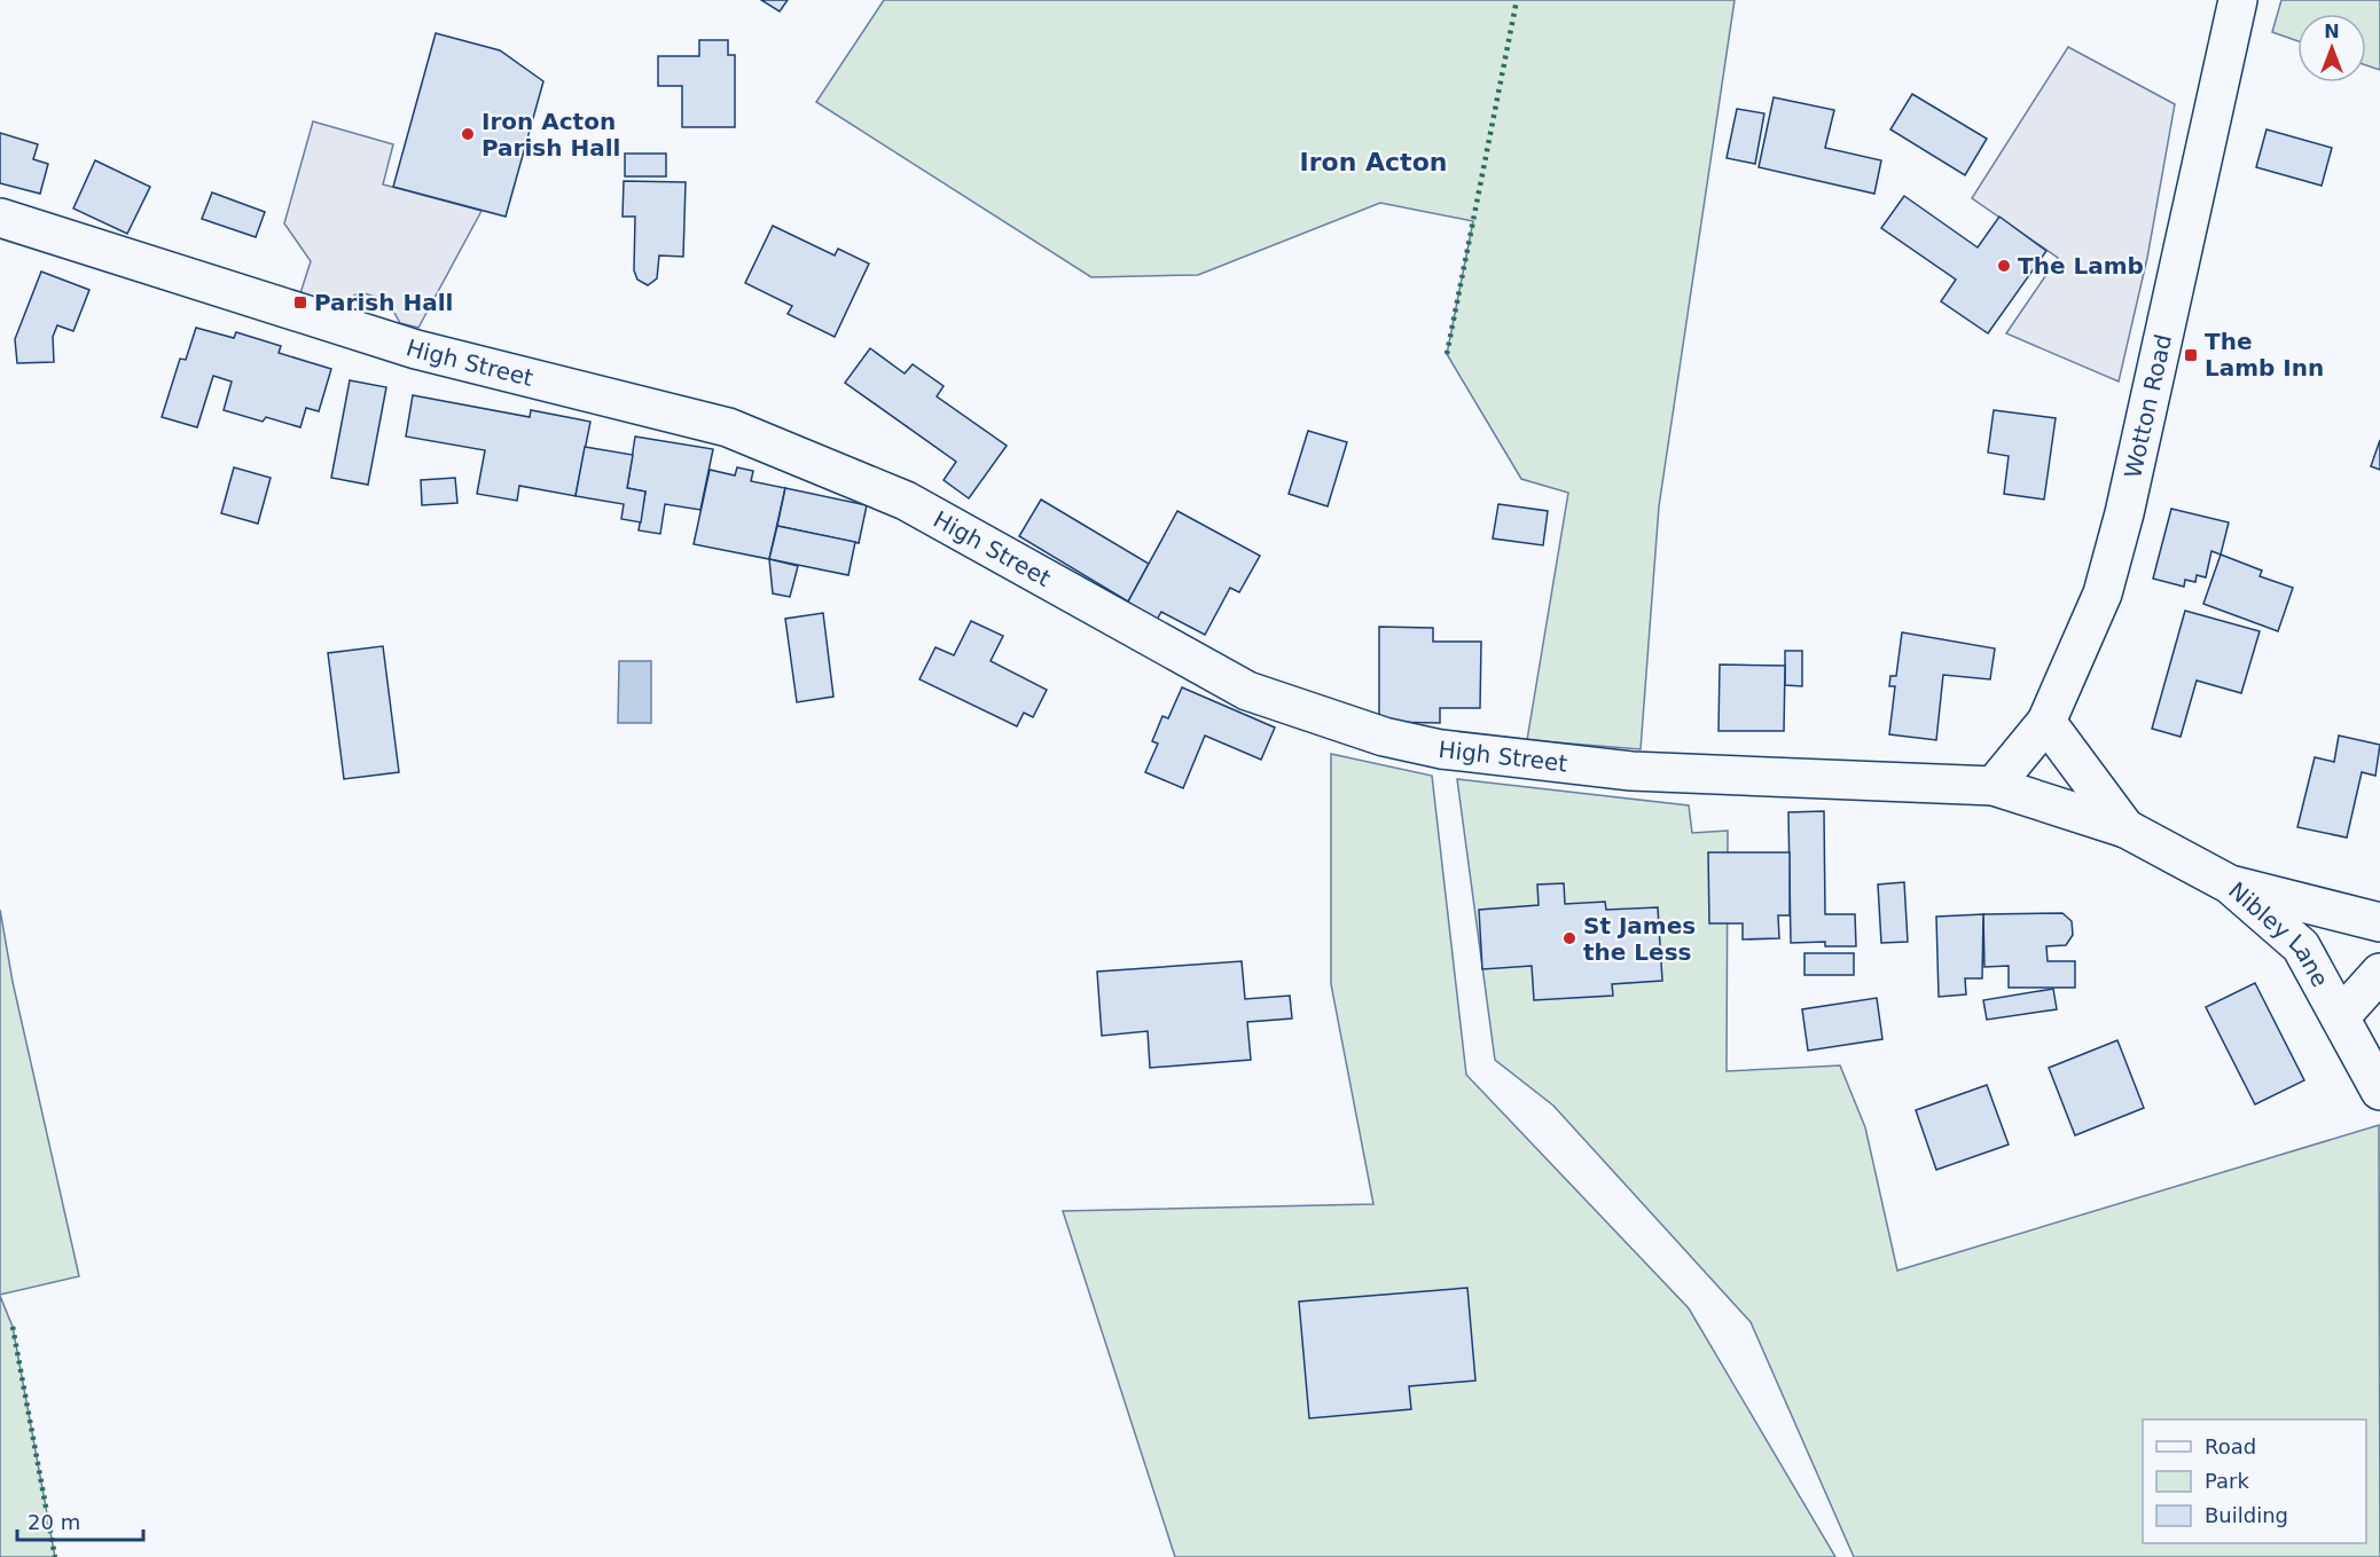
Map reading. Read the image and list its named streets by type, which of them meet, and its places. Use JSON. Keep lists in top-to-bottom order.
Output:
{
  "streets": {
    "street": ["High Street", "Wotton Road", "Nibley Lane"]
  },
  "crossings": [
    ["High Street", "Wotton Road"],
    ["High Street", "Nibley Lane"],
    ["Wotton Road", "Nibley Lane"]
  ],
  "districts": ["Iron Acton"],
  "places": {
    "other": ["Iron Acton Parish Hall", "The Lamb", "St James the Less"],
    "transit": ["Parish Hall", "The Lamb Inn"]
  },
  "legend": ["Road", "Park", "Building"],
  "scale_bar": "20 m",
  "north": "top"
}
